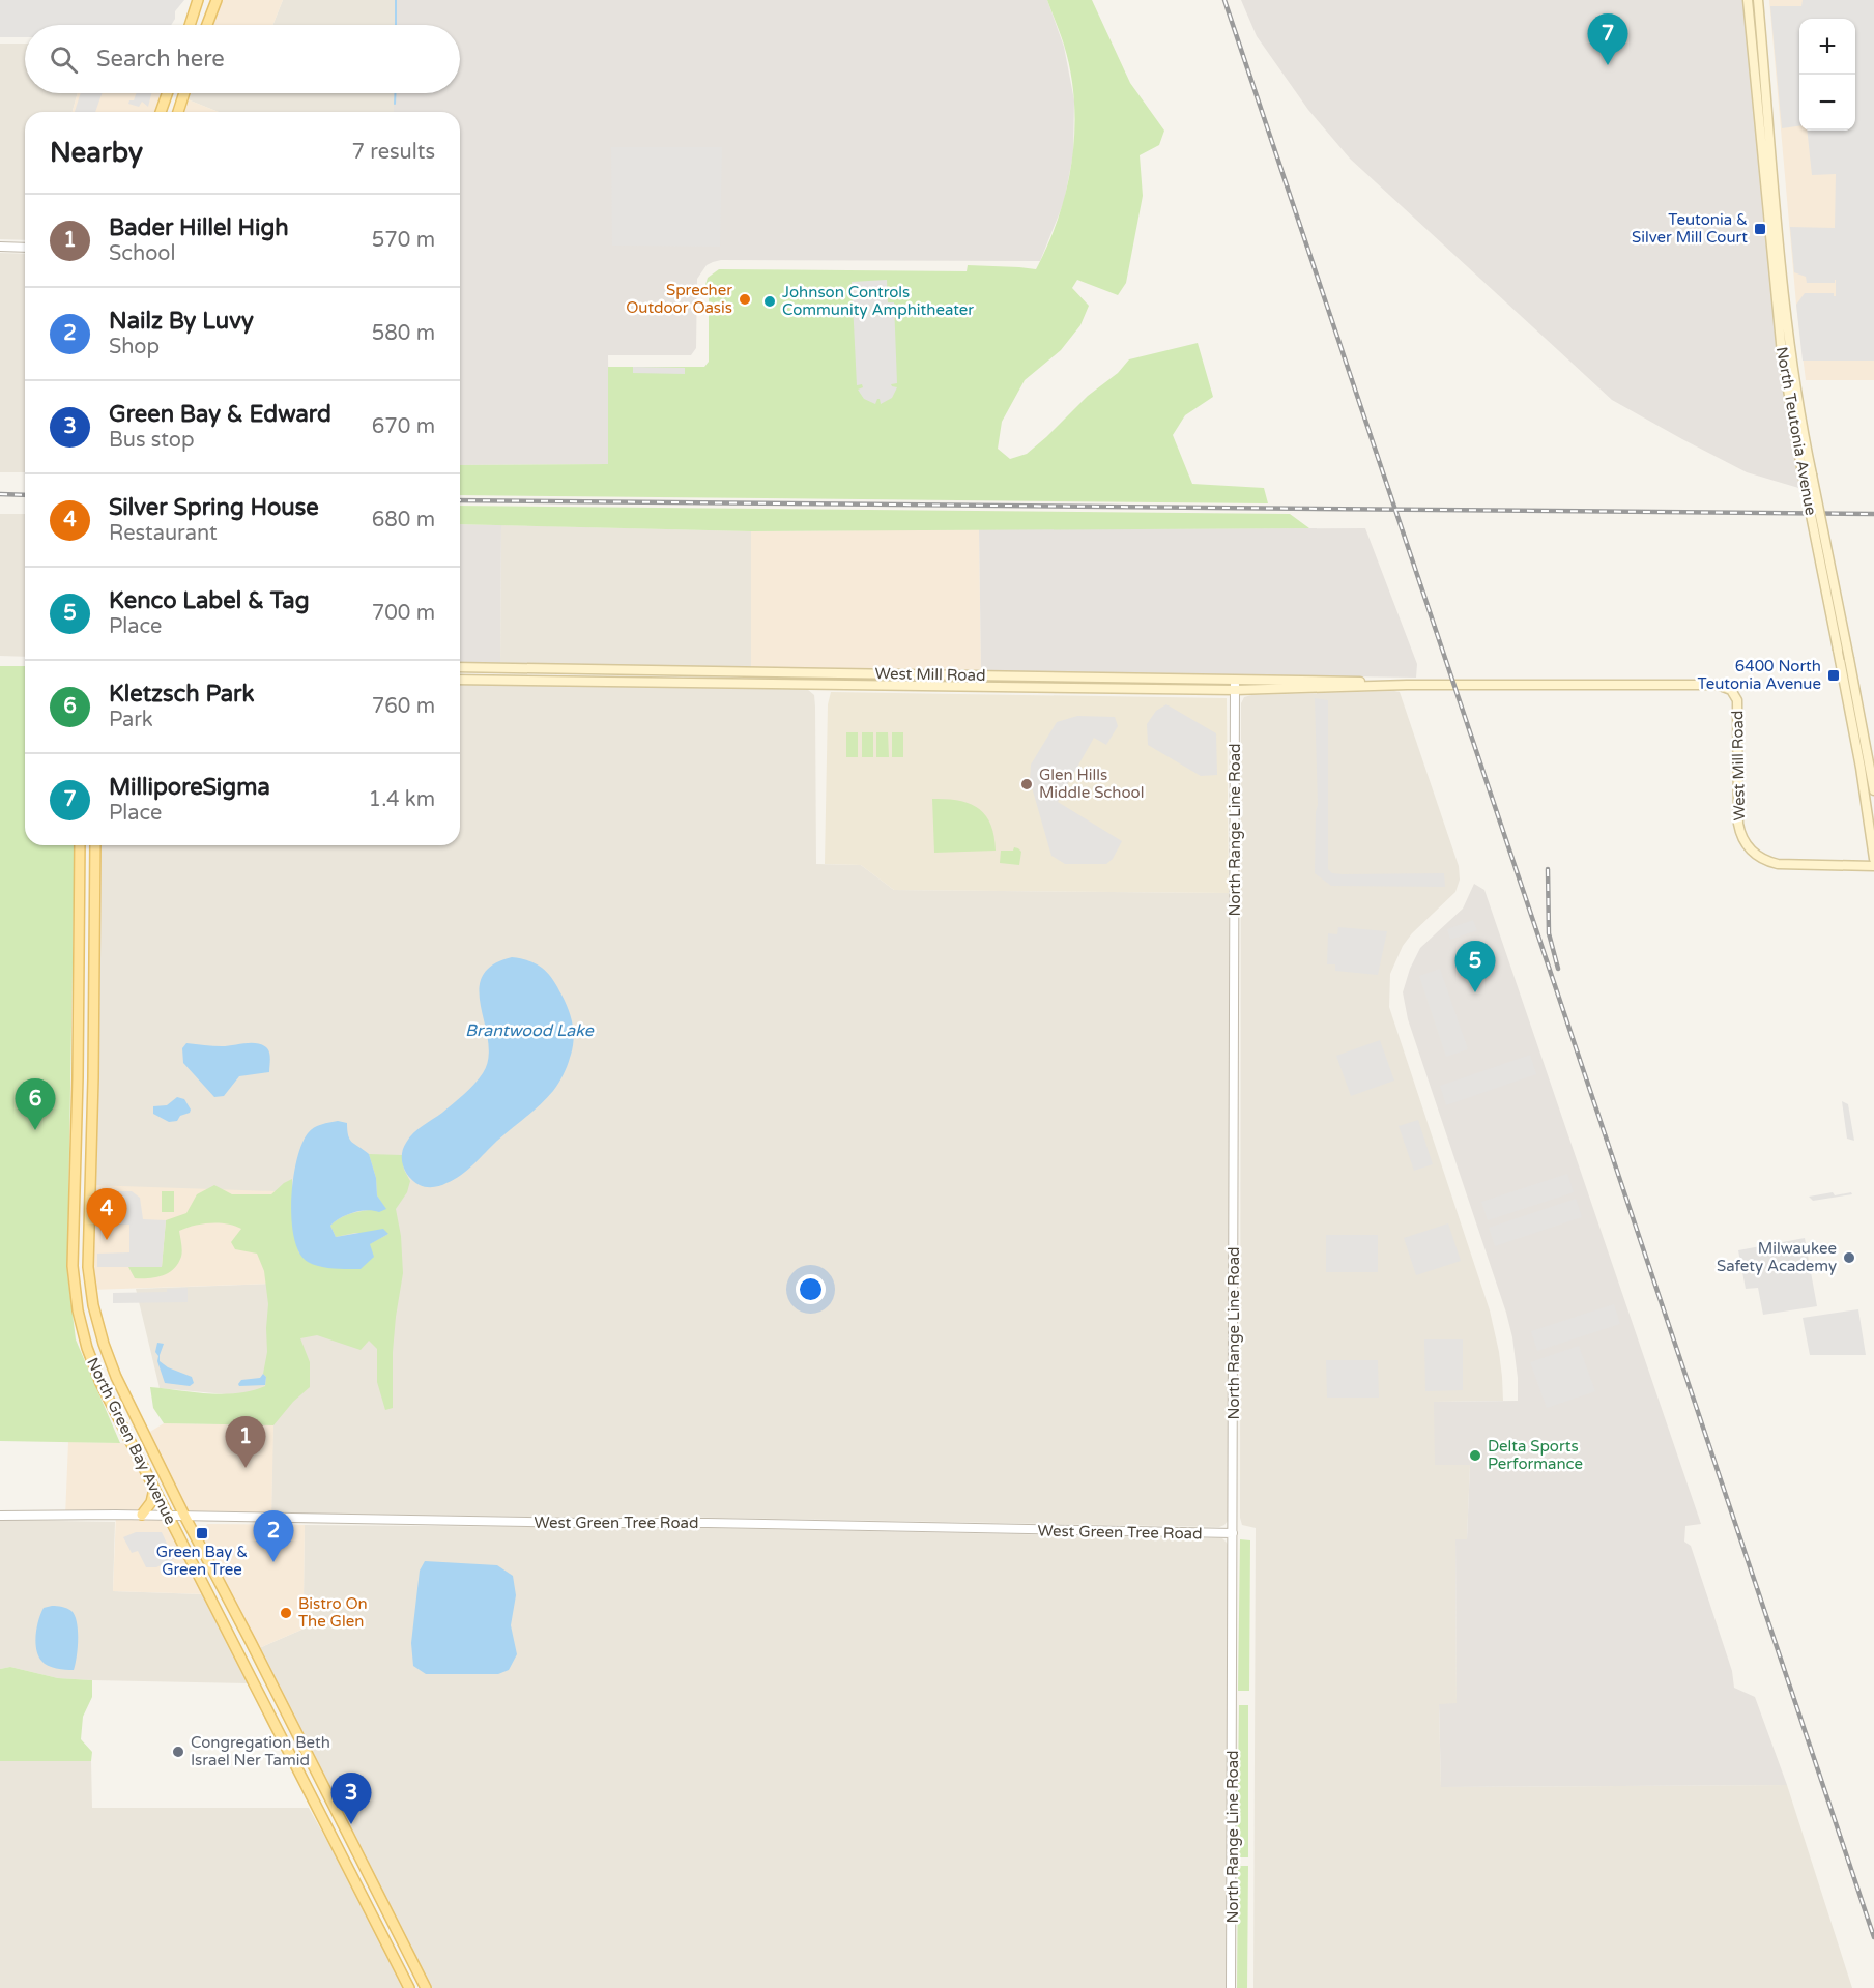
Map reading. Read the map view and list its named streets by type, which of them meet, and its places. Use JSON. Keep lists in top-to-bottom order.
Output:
{
  "streets": {
    "main road": ["North Teutonia Avenue", "West Mill Road", "North Green Bay Avenue"],
    "street": ["North Range Line Road", "West Green Tree Road"]
  },
  "crossings": [
    ["West Mill Road", "North Range Line Road"],
    ["North Range Line Road", "West Green Tree Road"],
    ["North Green Bay Avenue", "West Green Tree Road"]
  ],
  "water": ["Brantwood Lake"],
  "places": {
    "transit": ["Teutonia & Silver Mill Court", "6400 North Teutonia Avenue", "Green Bay & Green Tree"],
    "other": [
      "Sprecher Outdoor Oasis",
      "Johnson Controls Community Amphitheater",
      "Glen Hills Middle School",
      "Milwaukee Safety Academy",
      "Delta Sports Performance",
      "Bistro On The Glen",
      "Congregation Beth Israel Ner Tamid"
    ]
  },
  "page": {
    "pins": [
      "7",
      "5",
      "6",
      "4",
      "1",
      "2",
      "3"
    ],
    "map_buttons": ["+", "−"],
    "search": "Search here",
    "heading": ["Nearby", "7 results"],
    "list": [
      {
        "mark": "1",
        "name": "Bader Hillel High",
        "note": "School",
        "value": "570 m"
      },
      {
        "mark": "2",
        "name": "Nailz By Luvy",
        "note": "Shop",
        "value": "580 m"
      },
      {
        "mark": "3",
        "name": "Green Bay & Edward",
        "note": "Bus stop",
        "value": "670 m"
      },
      {
        "mark": "4",
        "name": "Silver Spring House",
        "note": "Restaurant",
        "value": "680 m"
      },
      {
        "mark": "5",
        "name": "Kenco Label & Tag",
        "note": "Place",
        "value": "700 m"
      },
      {
        "mark": "6",
        "name": "Kletzsch Park",
        "note": "Park",
        "value": "760 m"
      },
      {
        "mark": "7",
        "name": "MilliporeSigma",
        "note": "Place",
        "value": "1.4 km"
      }
    ]
  }
}
